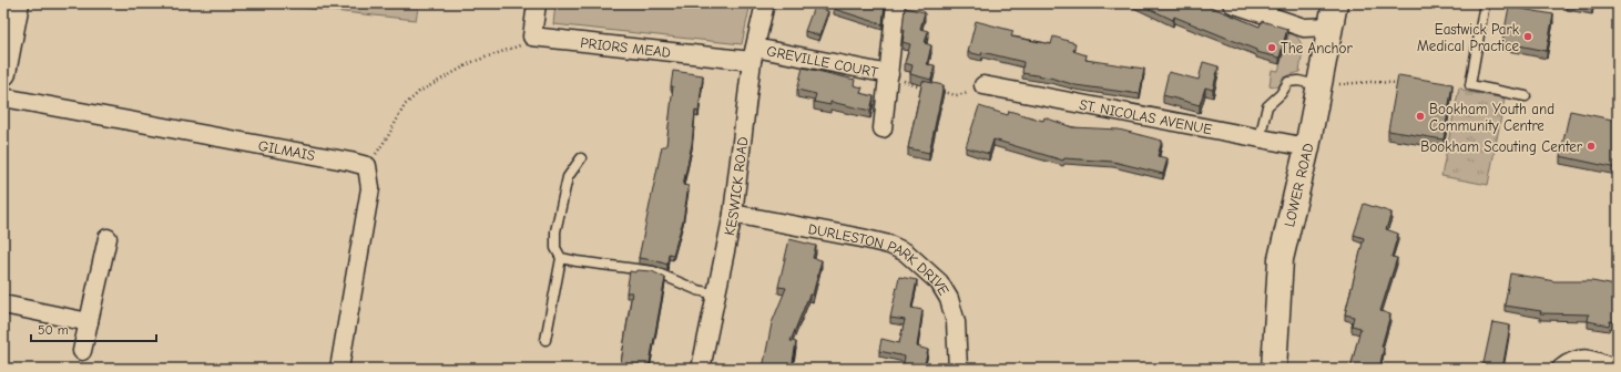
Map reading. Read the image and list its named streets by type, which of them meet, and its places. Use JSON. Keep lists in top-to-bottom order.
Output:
{
  "streets": {
    "street": [
      "PRIORS MEAD",
      "GREVILLE COURT",
      "ST. NICOLAS AVENUE",
      "GILMAIS",
      "LOWER ROAD",
      "KESWICK ROAD",
      "DURLESTON PARK DRIVE"
    ]
  },
  "crossings": [
    ["PRIORS MEAD", "GREVILLE COURT"],
    ["PRIORS MEAD", "KESWICK ROAD"],
    ["GREVILLE COURT", "KESWICK ROAD"],
    ["ST. NICOLAS AVENUE", "LOWER ROAD"],
    ["KESWICK ROAD", "DURLESTON PARK DRIVE"]
  ],
  "places": [
    "Eastwick Park Medical Practice",
    "The Anchor",
    "Bookham Youth and Community Centre",
    "Bookham Scouting Center"
  ],
  "scale_bar": "50 m"
}
